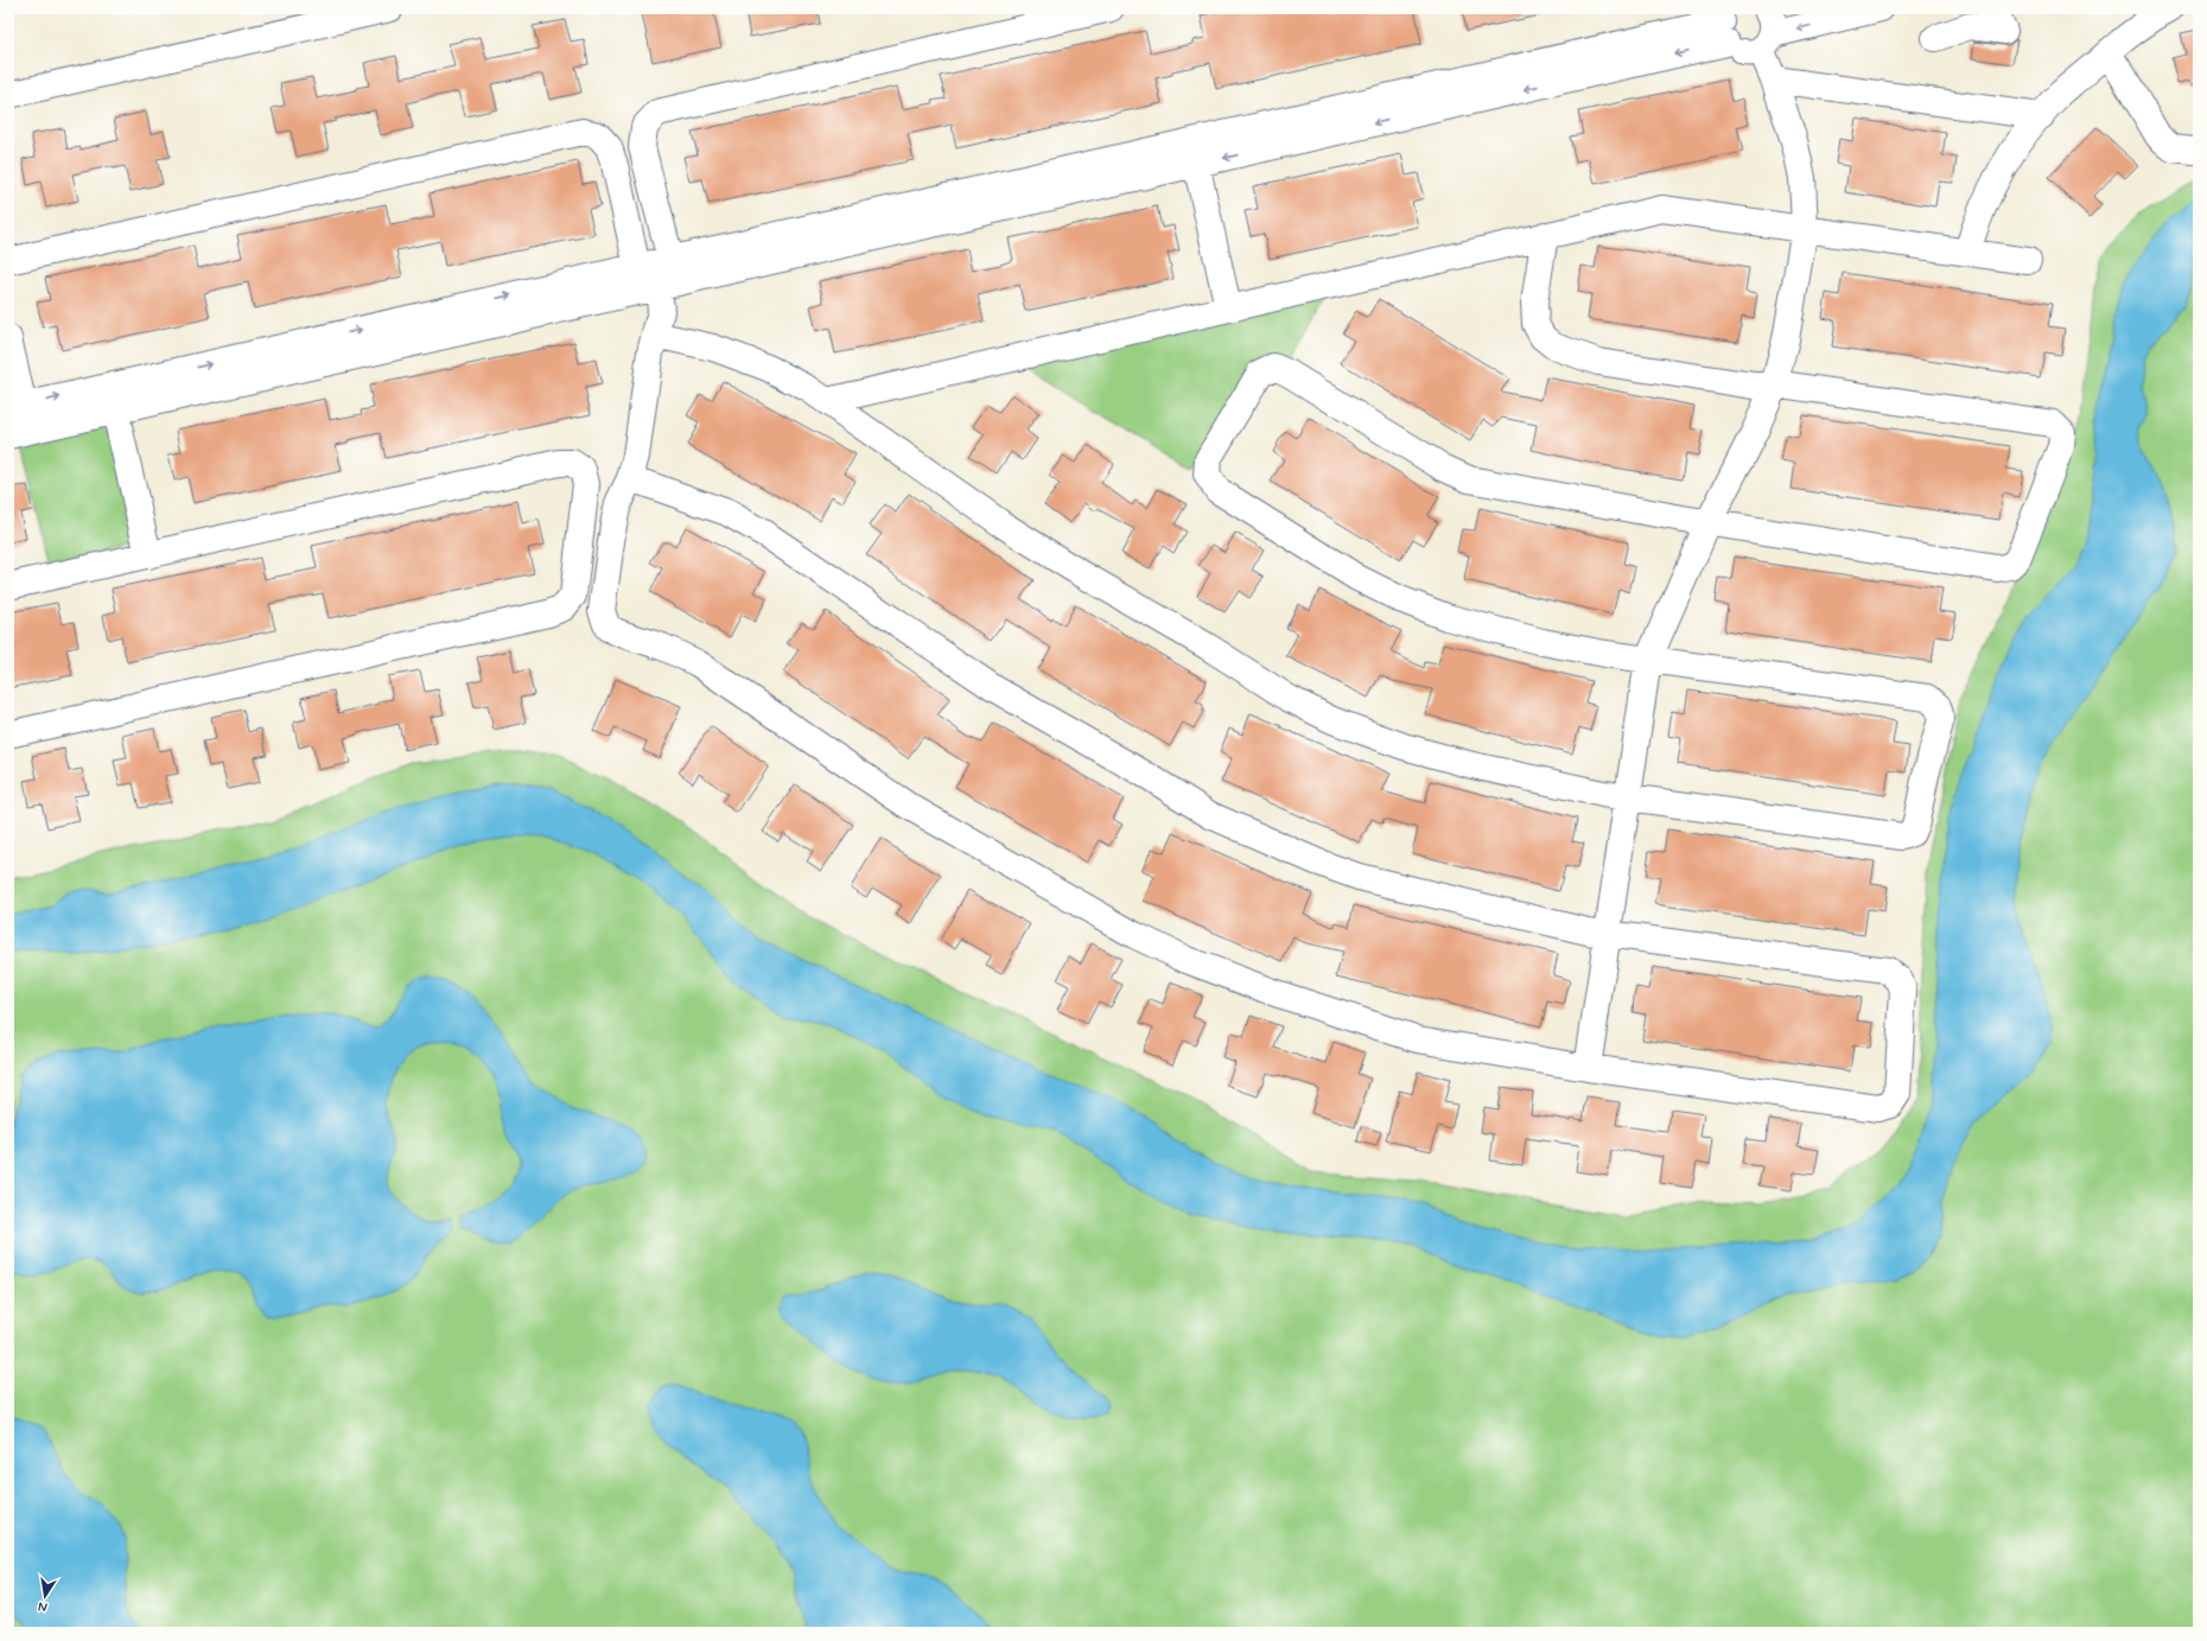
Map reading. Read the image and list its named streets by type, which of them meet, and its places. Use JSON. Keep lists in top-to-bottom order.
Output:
{
  "north": "bottom"
}
